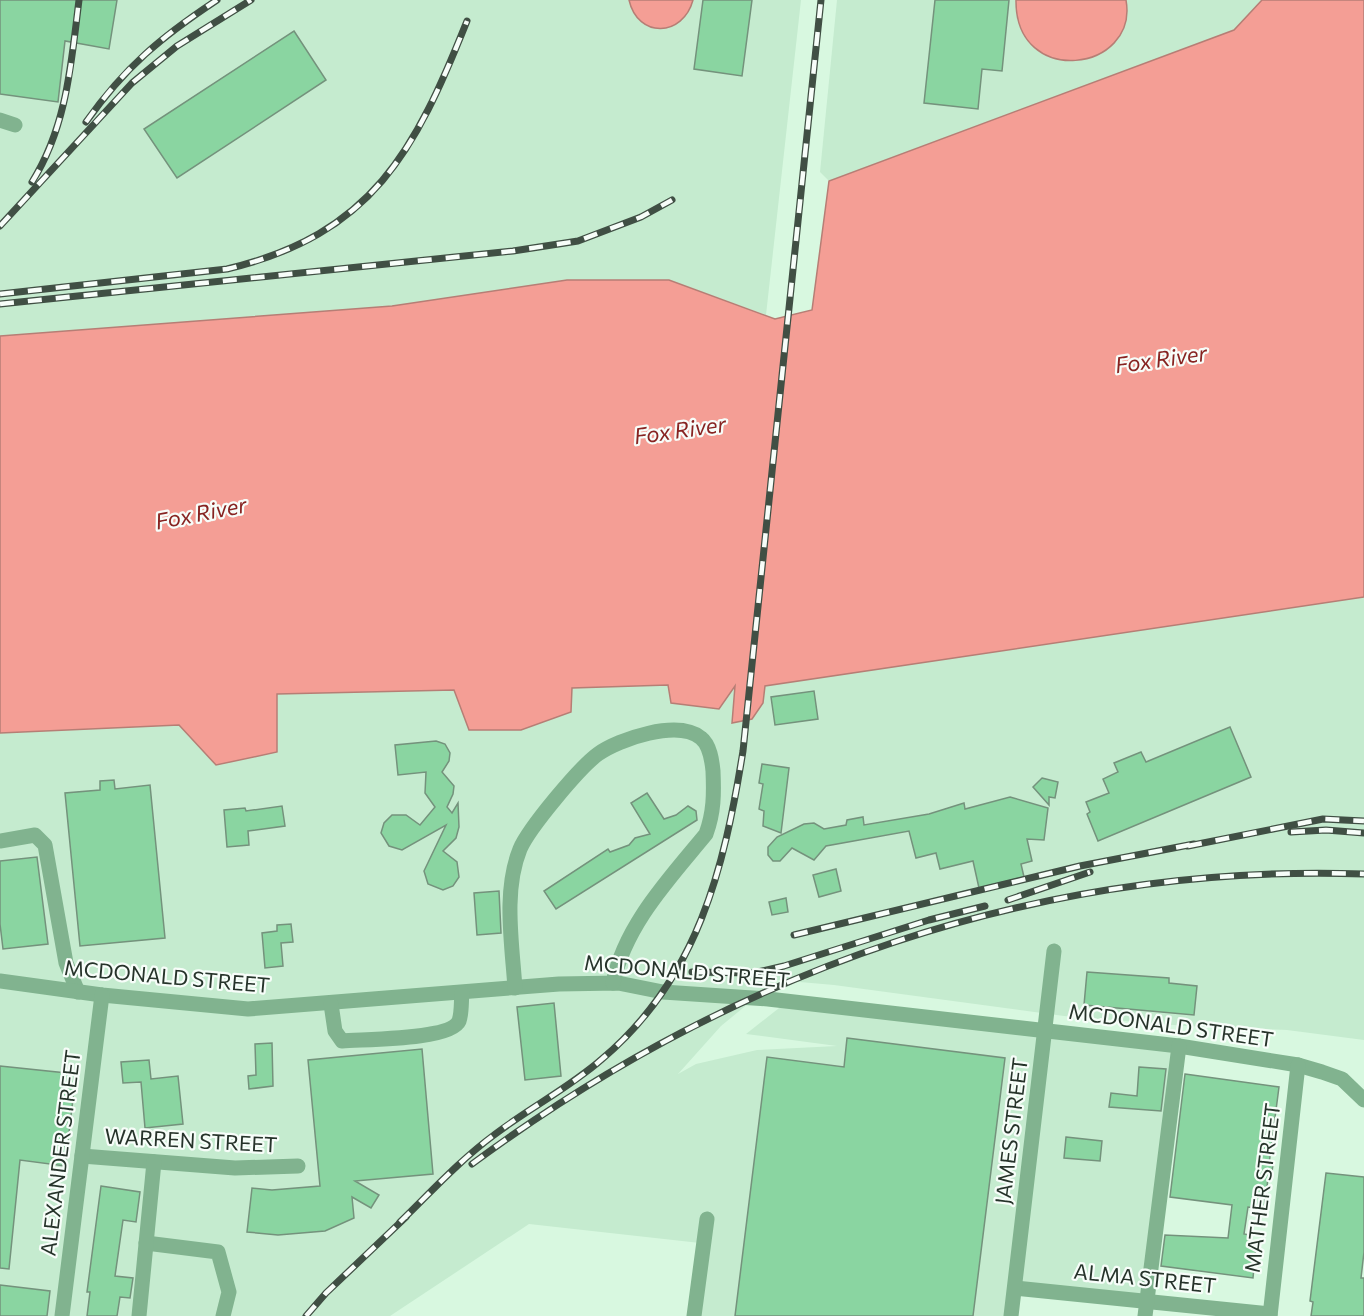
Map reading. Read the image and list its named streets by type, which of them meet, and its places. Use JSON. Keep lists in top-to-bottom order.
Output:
{
  "streets": {
    "street": [
      "MCDONALD STREET",
      "JAMES STREET",
      "WARREN STREET",
      "ALEXANDER STREET",
      "MATHER STREET",
      "ALMA STREET"
    ]
  },
  "crossings": [
    ["MCDONALD STREET", "JAMES STREET"],
    ["MCDONALD STREET", "ALEXANDER STREET"],
    ["MCDONALD STREET", "MATHER STREET"],
    ["JAMES STREET", "ALMA STREET"],
    ["WARREN STREET", "ALEXANDER STREET"],
    ["MATHER STREET", "ALMA STREET"]
  ],
  "water": ["Fox River"]
}
